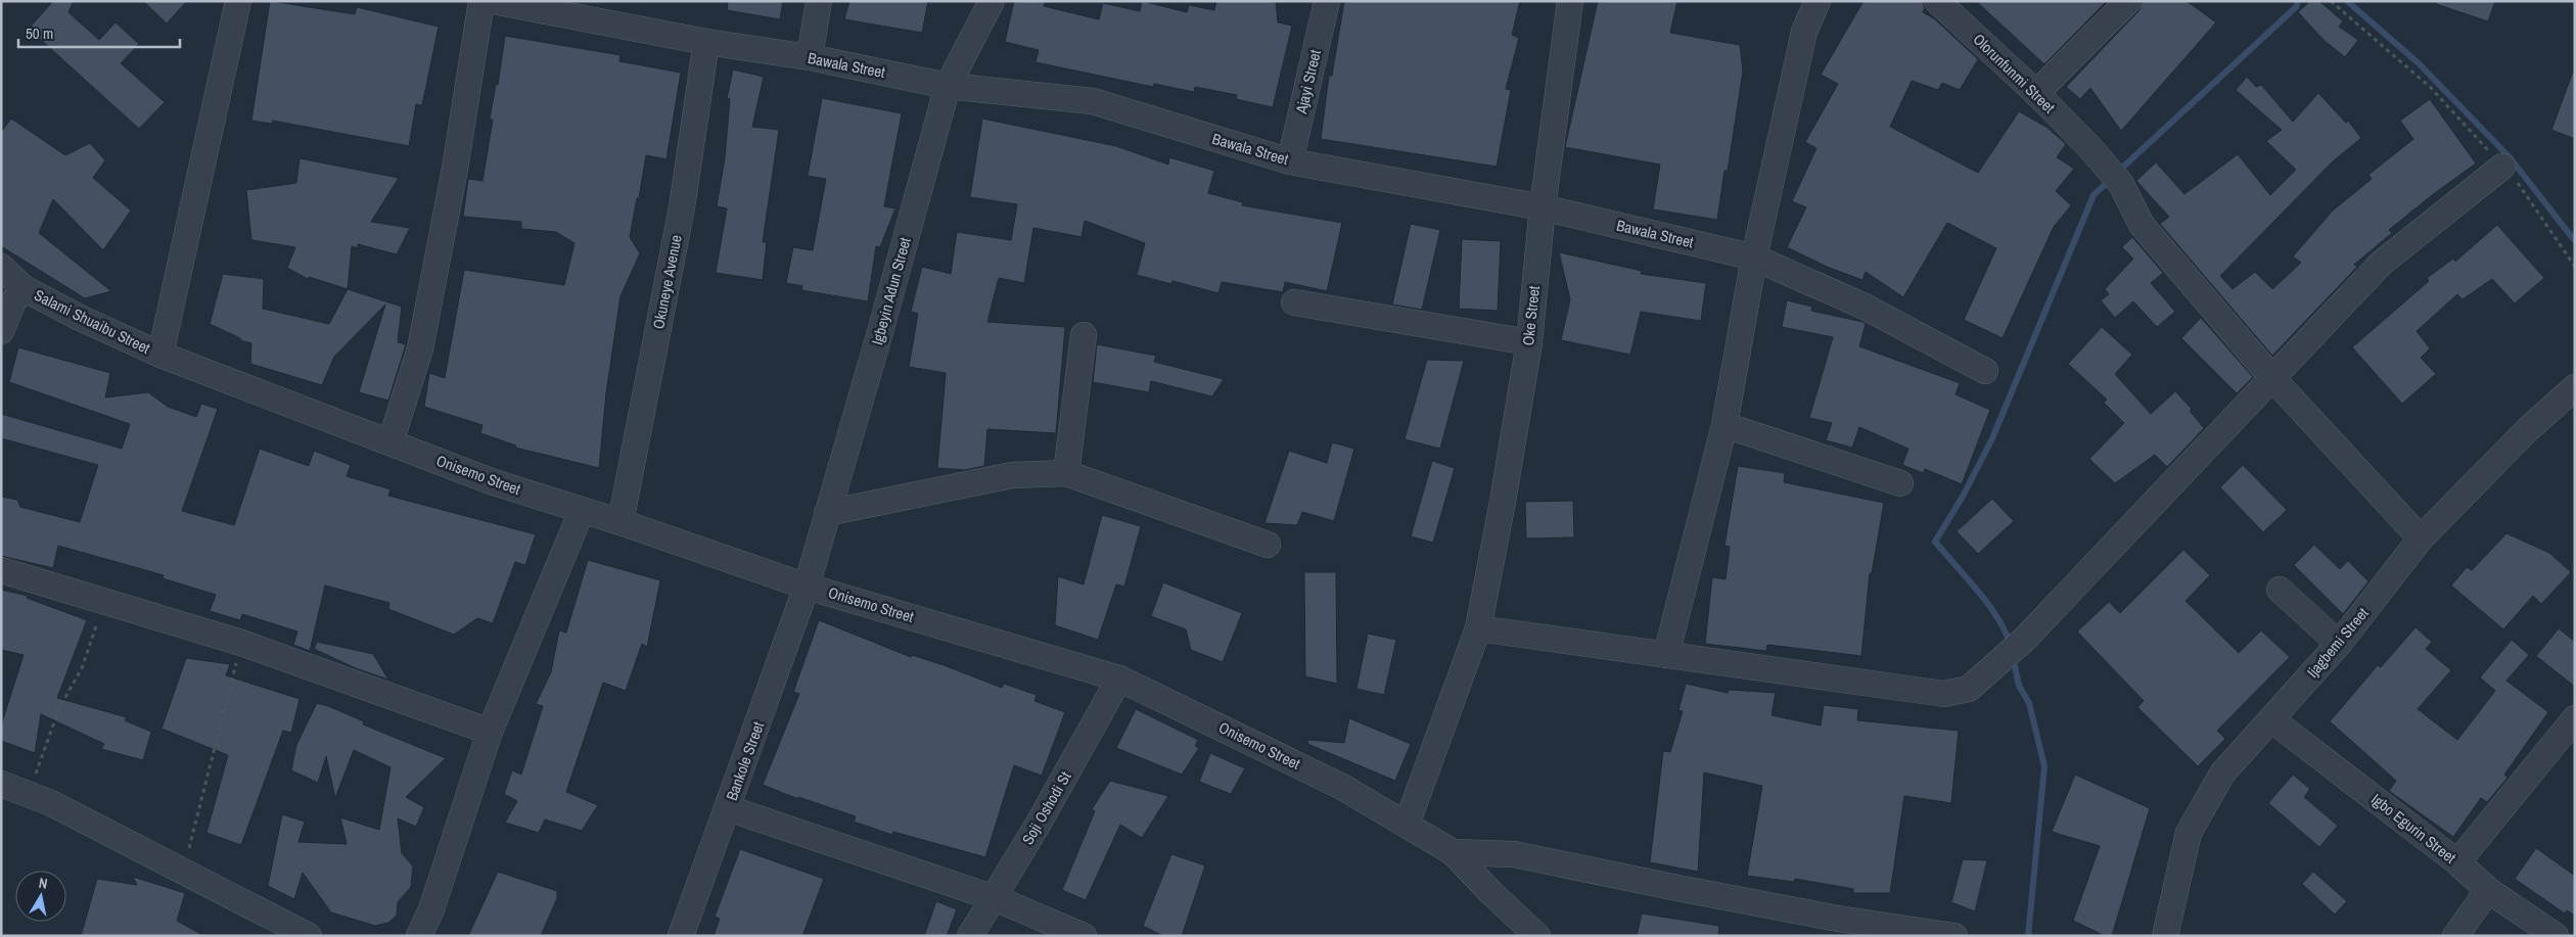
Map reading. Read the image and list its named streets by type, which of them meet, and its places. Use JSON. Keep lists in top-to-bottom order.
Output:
{
  "streets": {
    "street": [
      "Bawala Street",
      "Olorunfunmi Street",
      "Ajayi Street",
      "Okuneye Avenue",
      "Igbeyin Adun Street",
      "Oke Street",
      "Salami Shuaibu Street",
      "Onisemo Street",
      "Ijagbemi Street",
      "Bankole Street",
      "Soji Oshodi St",
      "Igbo Egurin Street"
    ]
  },
  "crossings": [
    ["Bawala Street", "Ajayi Street"],
    ["Bawala Street", "Okuneye Avenue"],
    ["Bawala Street", "Igbeyin Adun Street"],
    ["Bawala Street", "Oke Street"],
    ["Olorunfunmi Street", "Ijagbemi Street"],
    ["Okuneye Avenue", "Onisemo Street"],
    ["Igbeyin Adun Street", "Onisemo Street"],
    ["Igbeyin Adun Street", "Bankole Street"],
    ["Oke Street", "Onisemo Street"],
    ["Salami Shuaibu Street", "Onisemo Street"],
    ["Onisemo Street", "Bankole Street"],
    ["Onisemo Street", "Soji Oshodi St"],
    ["Ijagbemi Street", "Igbo Egurin Street"]
  ],
  "scale_bar": "50 m",
  "north": "top"
}
